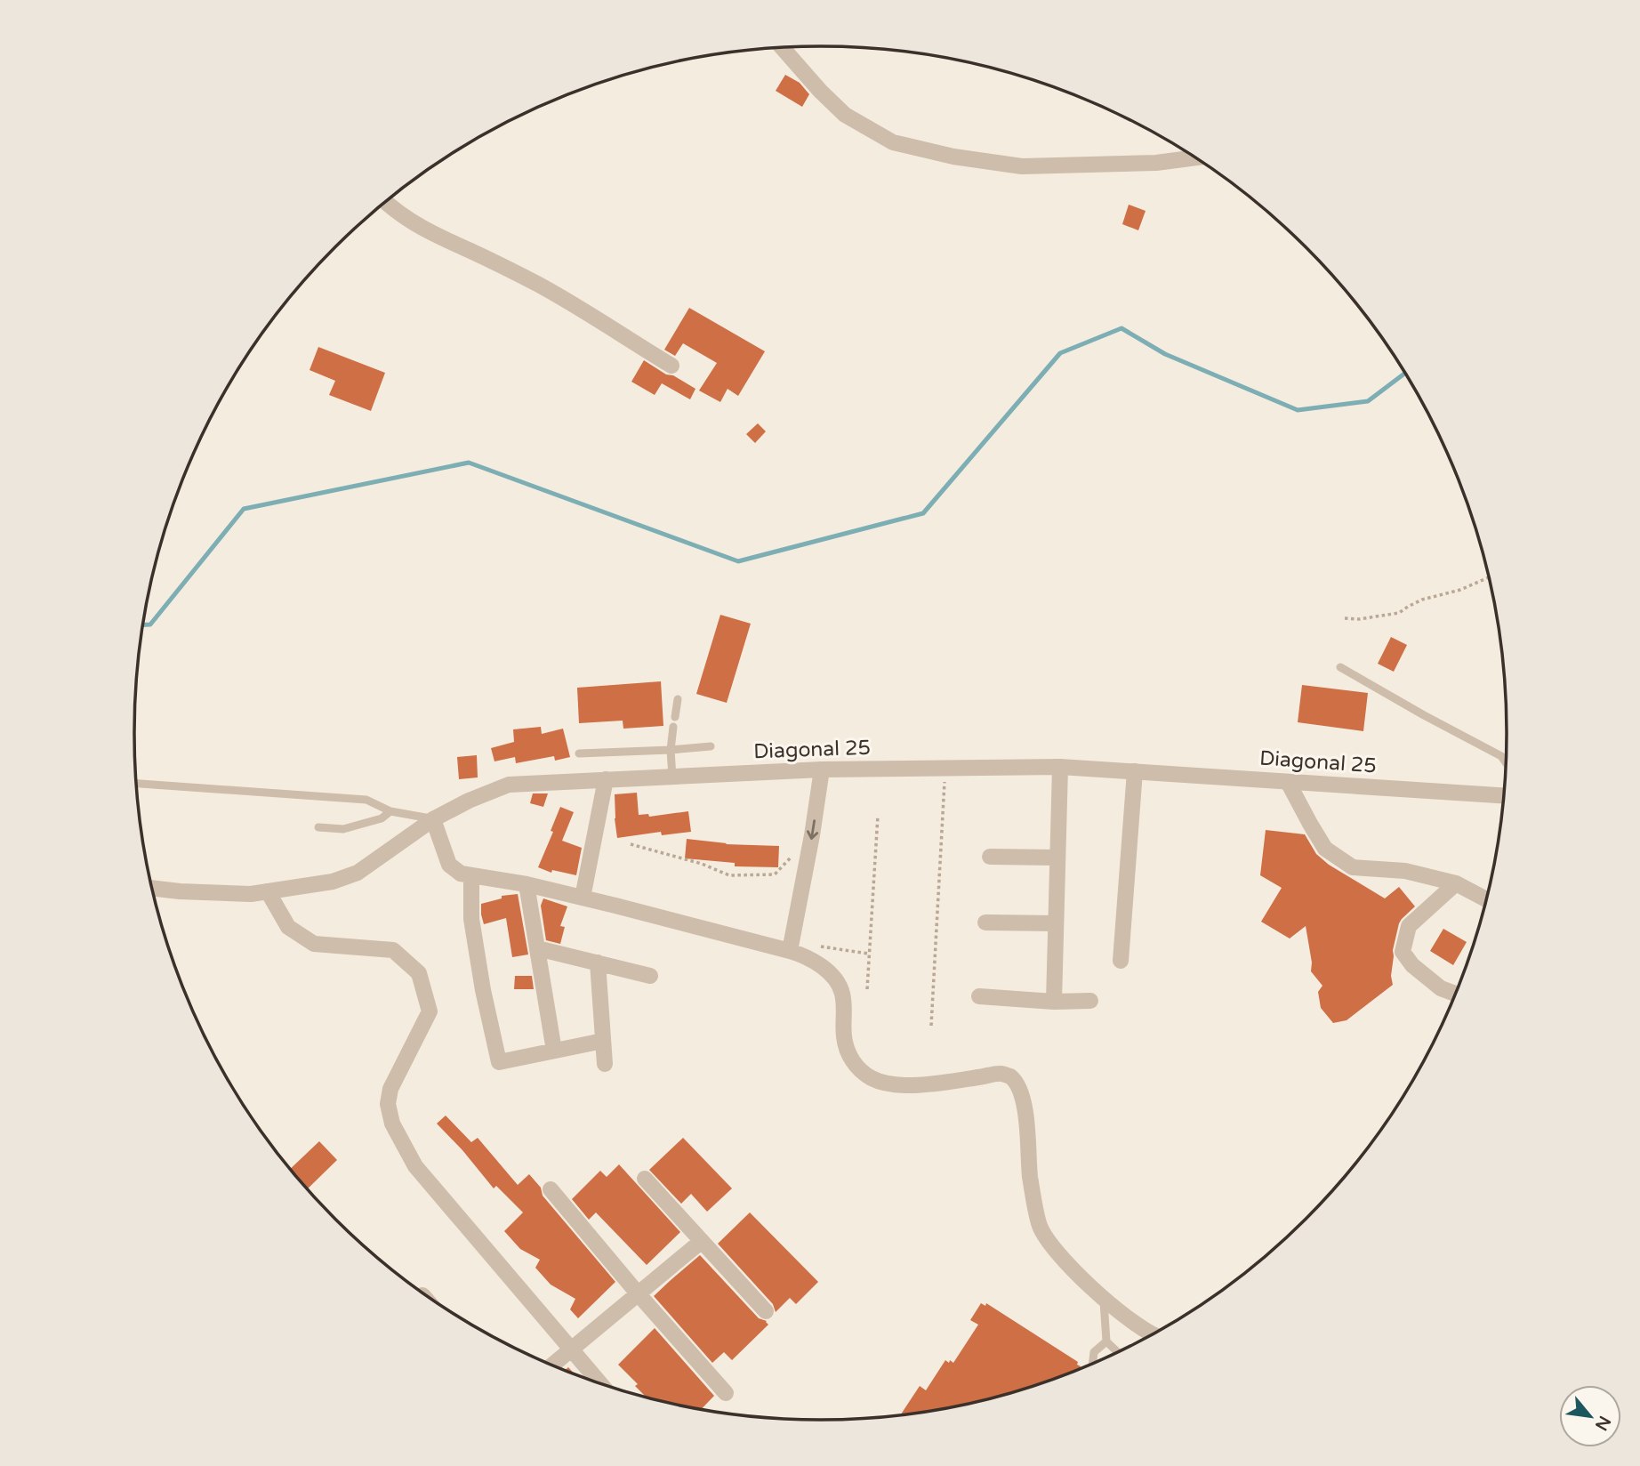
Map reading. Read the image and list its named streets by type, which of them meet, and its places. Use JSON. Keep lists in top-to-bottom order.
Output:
{
  "streets": {
    "street": ["Diagonal 25"]
  },
  "north": "bottom right"
}
